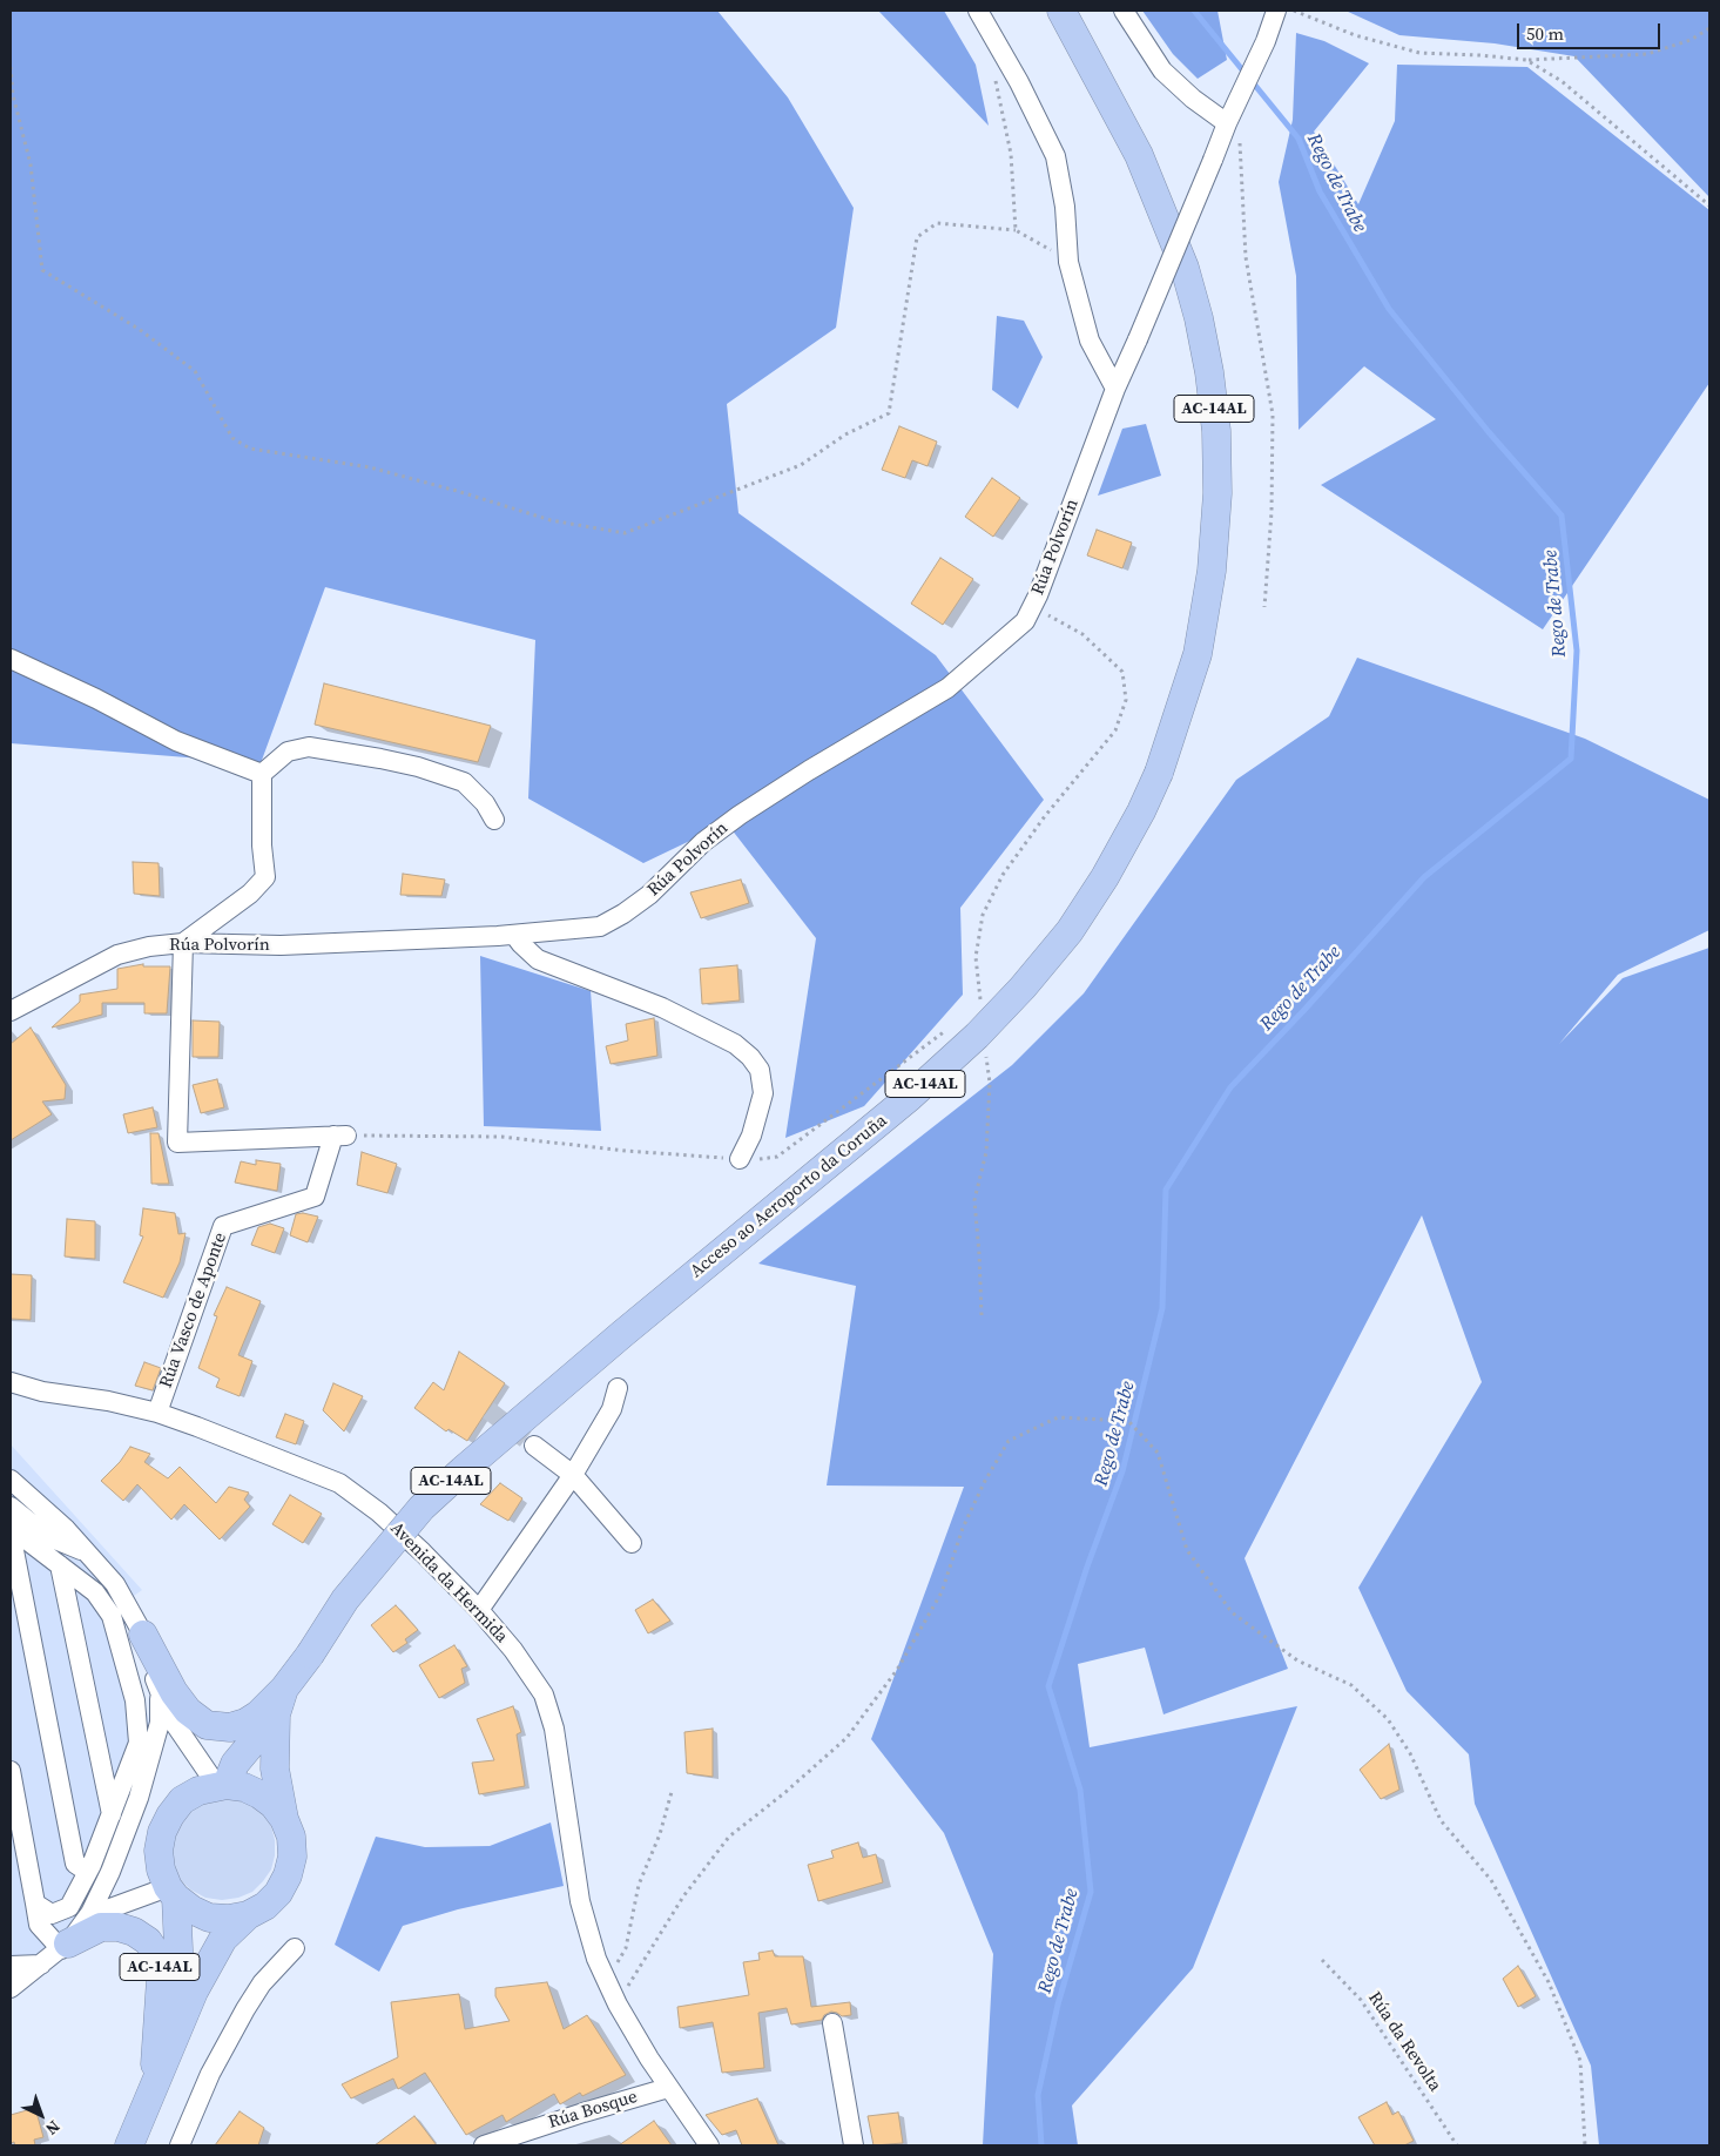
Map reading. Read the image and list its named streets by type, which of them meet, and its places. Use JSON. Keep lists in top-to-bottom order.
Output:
{
  "streets": {
    "highway": ["AC-14AL", "Acceso ao Aeroporto da Coruña"],
    "street": [
      "Rúa Polvorín",
      "Rúa Vasco de Aponte",
      "Avenida da Hermida",
      "Rúa Bosque"
    ],
    "path": ["Rúa da Revolta"]
  },
  "crossings": [
    ["AC-14AL", "Acceso ao Aeroporto da Coruña"],
    ["Rúa Vasco de Aponte", "Avenida da Hermida"],
    ["Avenida da Hermida", "Rúa Bosque"]
  ],
  "water": ["Rego de Trabe"],
  "scale_bar": "50 m",
  "north": "bottom right"
}
